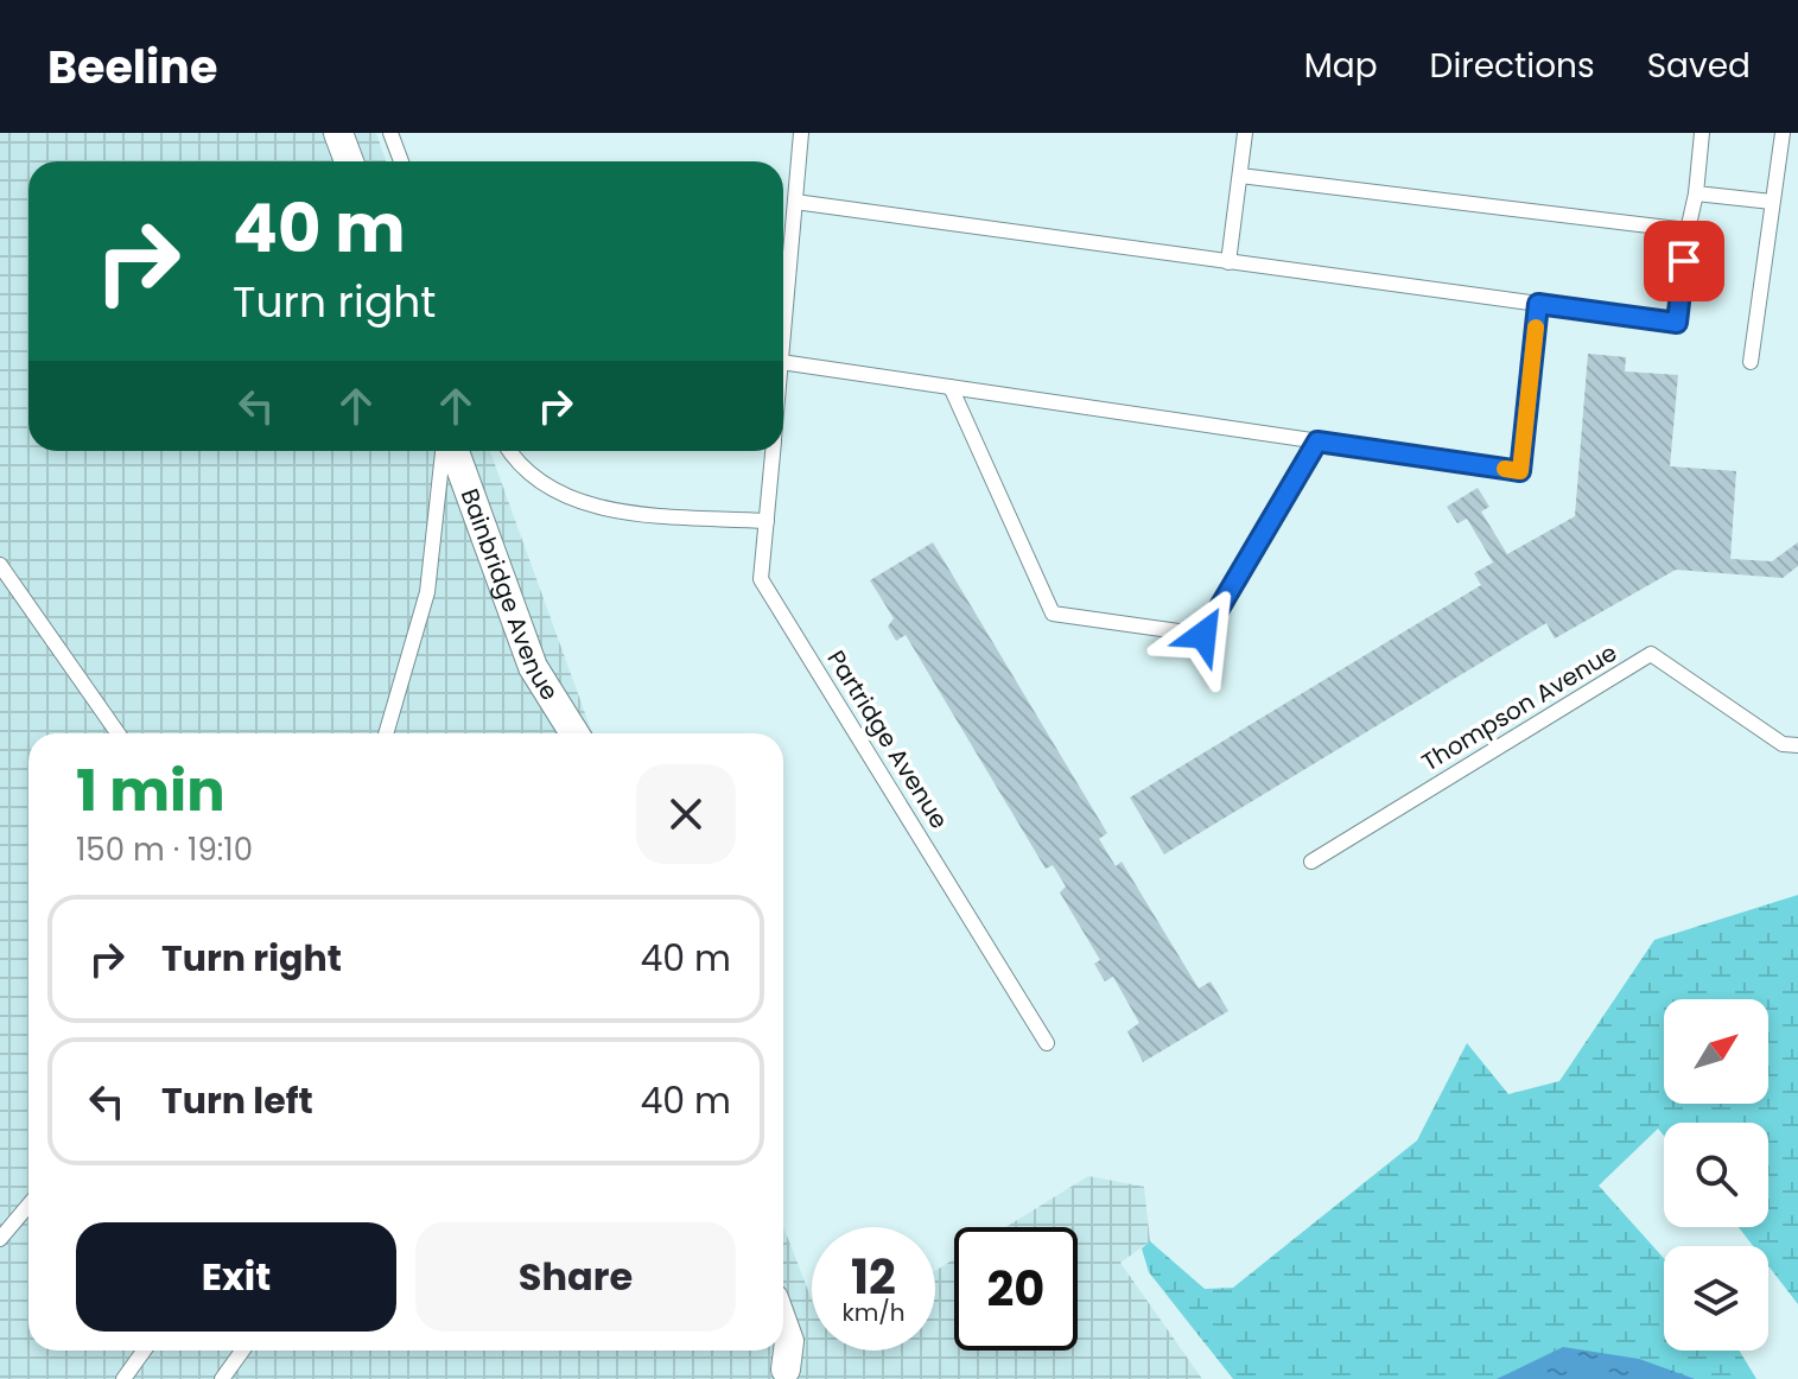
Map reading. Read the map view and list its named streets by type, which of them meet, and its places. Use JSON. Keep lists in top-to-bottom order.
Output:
{
  "streets": {
    "street": ["Bainbridge Avenue"],
    "lane": ["Thompson Avenue", "Partridge Avenue"]
  },
  "north": "top right",
  "page": {
    "header": "Beeline",
    "nav": ["Map", "Directions", "Saved"],
    "turn": ["40 m", "Turn right"],
    "heading": ["1 min", "150 m · 19:10"],
    "list": [
      {
        "name": "Turn right",
        "value": "40 m"
      },
      {
        "name": "Turn left",
        "value": "40 m"
      }
    ],
    "buttons": ["Exit", "Share"],
    "speed": "12 km/h",
    "limit": "20"
  }
}
